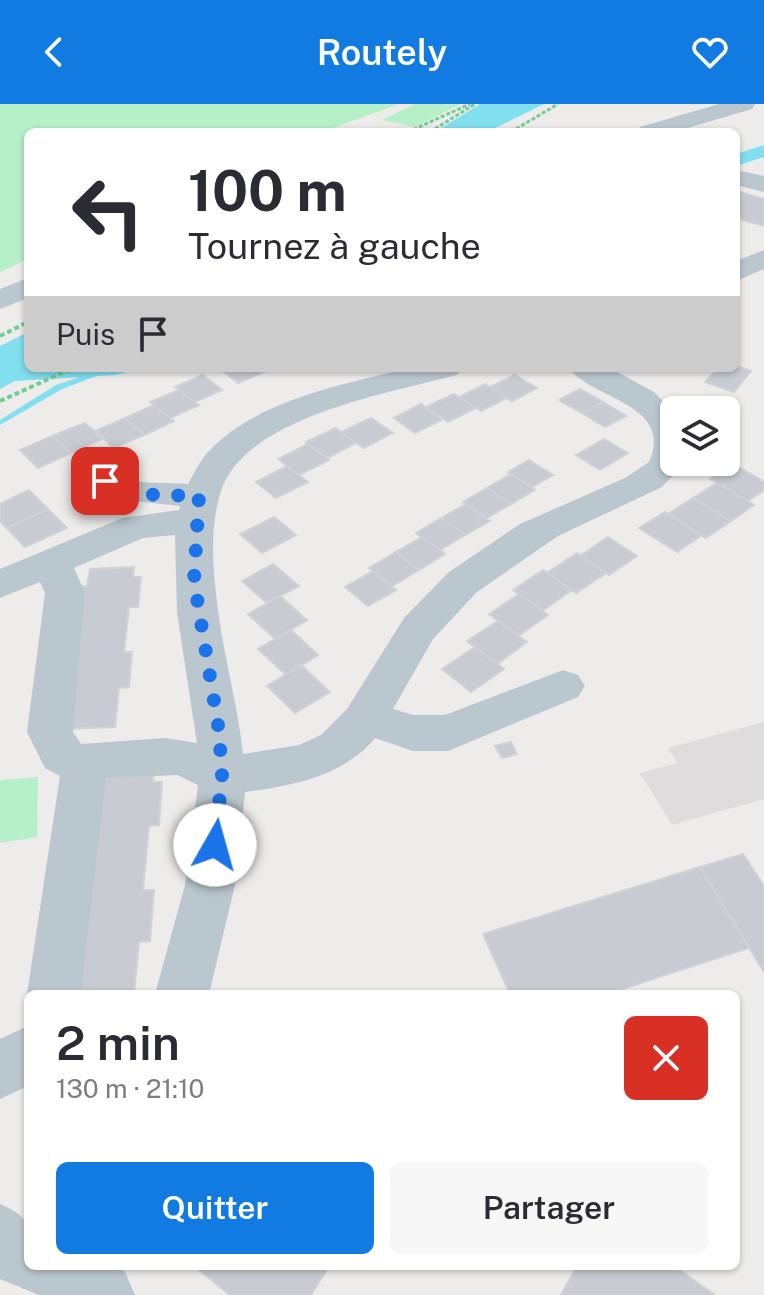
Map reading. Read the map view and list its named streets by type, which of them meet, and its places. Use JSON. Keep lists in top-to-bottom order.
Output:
{
  "page": {
    "header": "Routely",
    "turn": ["100 m", "Tournez à gauche"],
    "then": "Puis",
    "heading": ["2 min", "130 m · 21:10"],
    "buttons": ["Quitter", "Partager"]
  }
}
